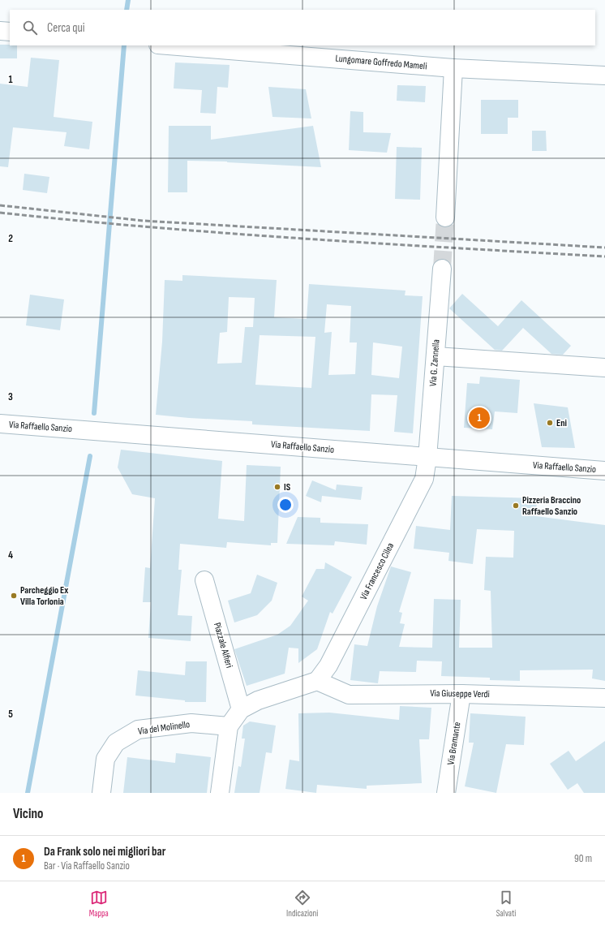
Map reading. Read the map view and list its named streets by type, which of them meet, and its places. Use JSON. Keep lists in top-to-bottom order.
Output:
{
  "streets": {
    "street": [
      "Lungomare Goffredo Mameli",
      "Via G. Zannella",
      "Via Raffaello Sanzio",
      "Via Francesco Cilea",
      "Piazzale Alfieri",
      "Via Giuseppe Verdi",
      "Via del Molinello",
      "Via Bramante"
    ]
  },
  "crossings": [
    ["Via G. Zannella", "Via Raffaello Sanzio"],
    ["Via G. Zannella", "Via Francesco Cilea"],
    ["Via Raffaello Sanzio", "Via Francesco Cilea"],
    ["Via Francesco Cilea", "Via Giuseppe Verdi"],
    ["Via Giuseppe Verdi", "Via Bramante"]
  ],
  "places": [
    "Eni",
    "IS",
    "Pizzeria Braccino Raffaello Sanzio",
    "Parcheggio Ex Villa Torlonia"
  ],
  "page": {
    "search": "Cerca qui",
    "pins": "1",
    "heading": "Vicino",
    "list": [
      {
        "mark": "1",
        "name": "Da Frank solo nei migliori bar",
        "note": "Bar · Via Raffaello Sanzio",
        "value": "90 m"
      }
    ],
    "nav": ["Mappa", "Indicazioni", "Salvati"]
  },
  "grid": {
    "rows": [
      "1",
      "2",
      "3",
      "4",
      "5"
    ]
  }
}
